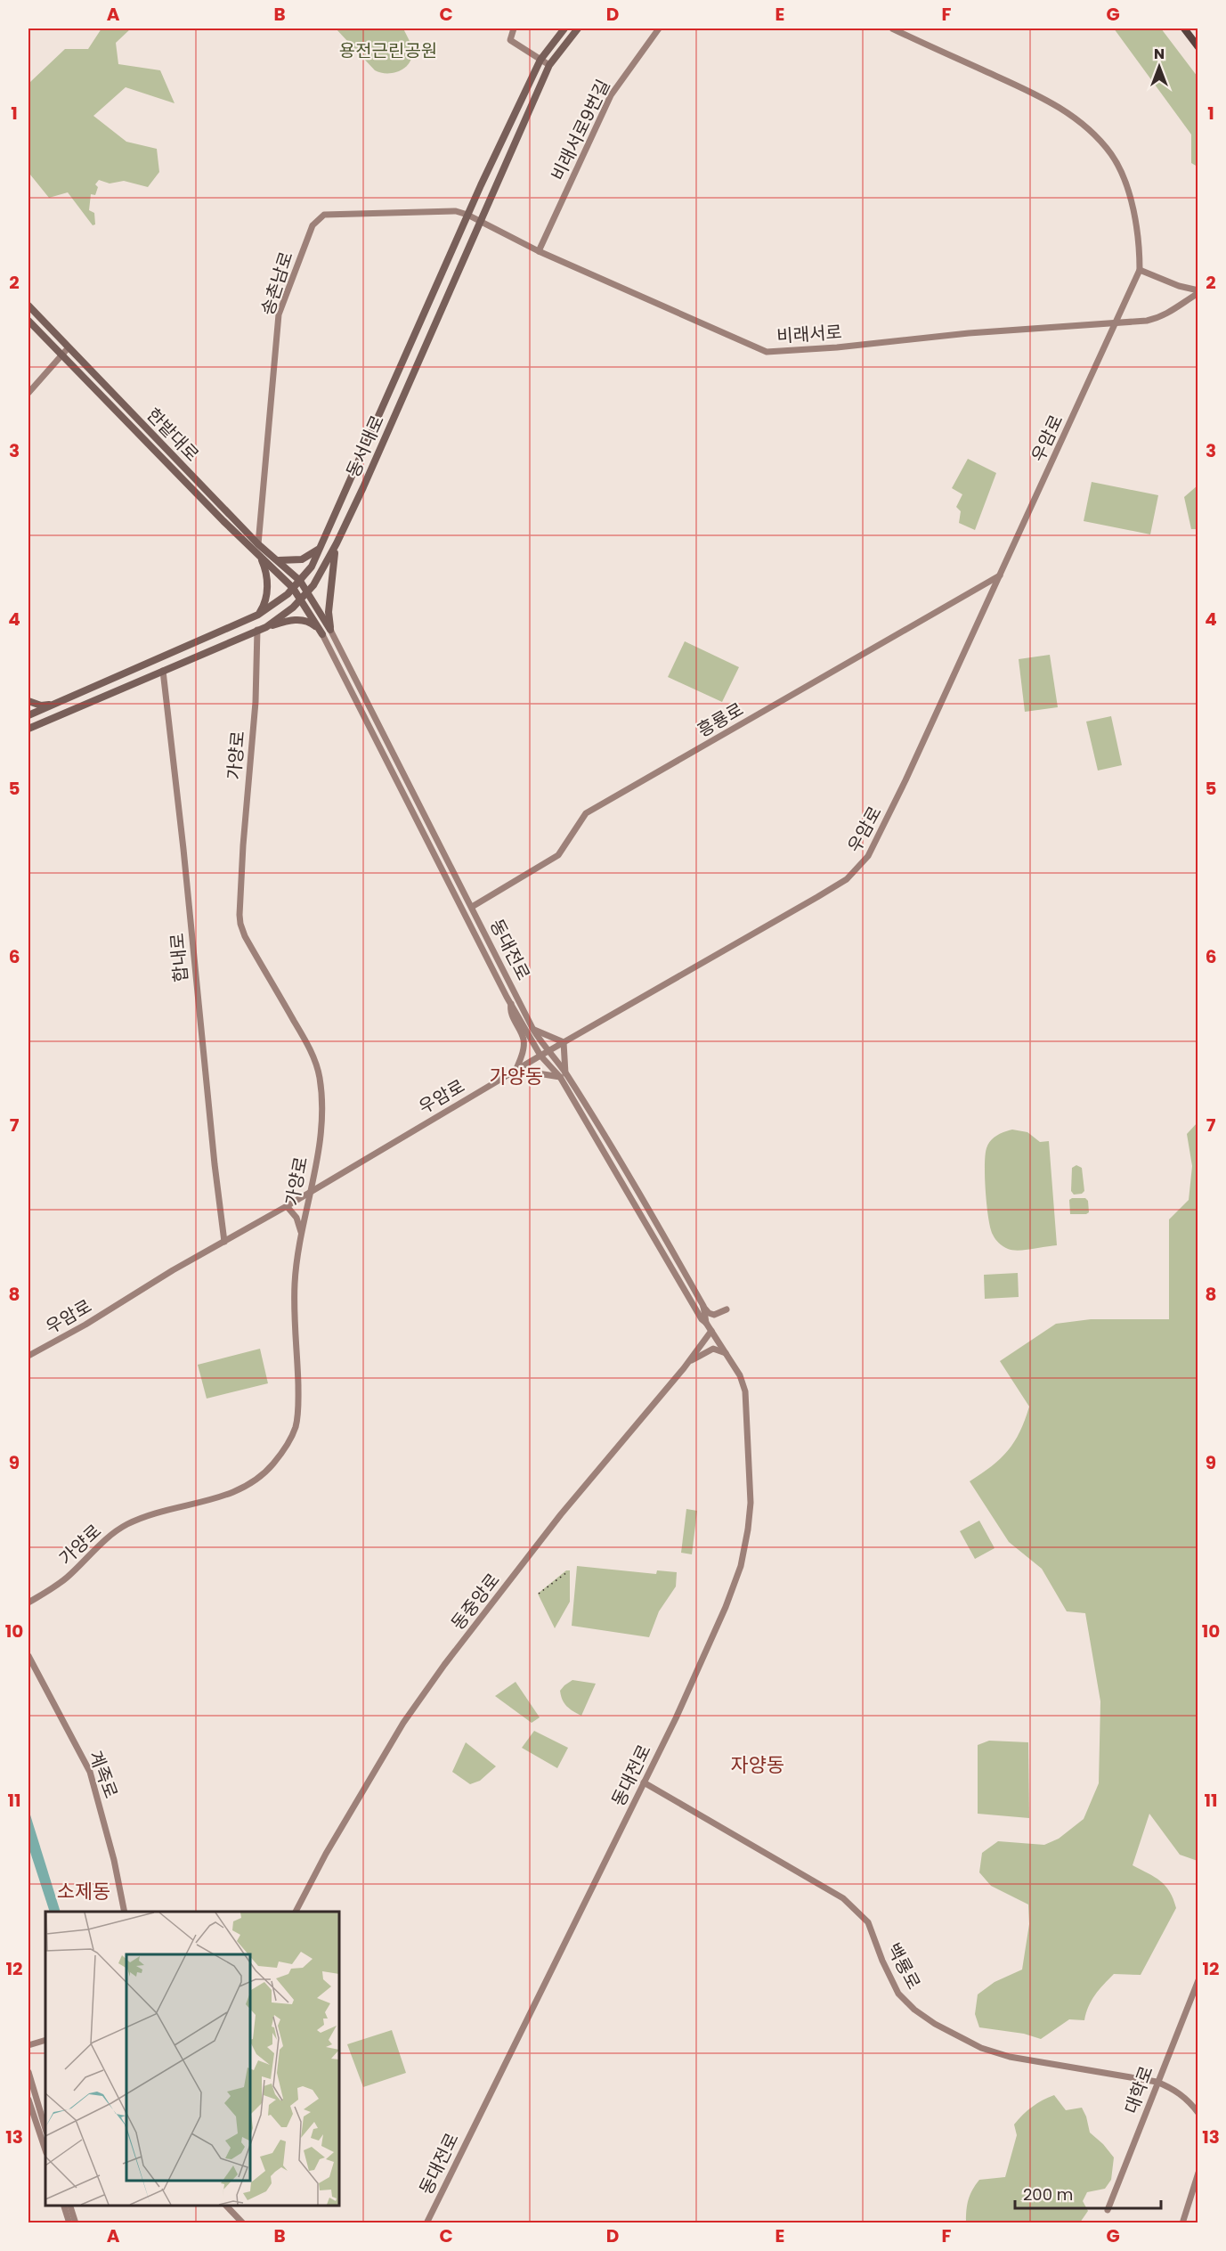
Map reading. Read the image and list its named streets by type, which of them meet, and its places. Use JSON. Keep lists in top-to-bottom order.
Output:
{
  "streets": {
    "main road": [
      "비래서로9번길",
      "송촌남로",
      "비래서로",
      "한밭대로",
      "우암로",
      "동서대로",
      "흥룡로",
      "가양로",
      "동대전로",
      "합내로",
      "동중앙로",
      "계족로",
      "백룡로",
      "대학로"
    ]
  },
  "crossings": [
    ["비래서로9번길", "비래서로"],
    ["송촌남로", "비래서로"],
    ["송촌남로", "한밭대로"],
    ["송촌남로", "동서대로"],
    ["비래서로", "우암로"],
    ["비래서로", "동서대로"],
    ["한밭대로", "동서대로"],
    ["한밭대로", "동대전로"],
    ["우암로", "흥룡로"],
    ["우암로", "가양로"],
    ["우암로", "동대전로"],
    ["우암로", "합내로"],
    ["동서대로", "가양로"],
    ["동서대로", "동대전로"],
    ["동서대로", "합내로"],
    ["흥룡로", "동대전로"],
    ["동대전로", "동중앙로"],
    ["동대전로", "백룡로"],
    ["백룡로", "대학로"]
  ],
  "districts": ["가양동", "자양동", "소제동"],
  "parks": ["용전근린공원"],
  "scale_bar": "200 m",
  "north": "top",
  "grid": {
    "columns": [
      "A",
      "B",
      "C",
      "D",
      "E",
      "F",
      "G"
    ],
    "rows": [
      "1",
      "2",
      "3",
      "4",
      "5",
      "6",
      "7",
      "8",
      "9",
      "10",
      "11",
      "12",
      "13"
    ]
  }
}
